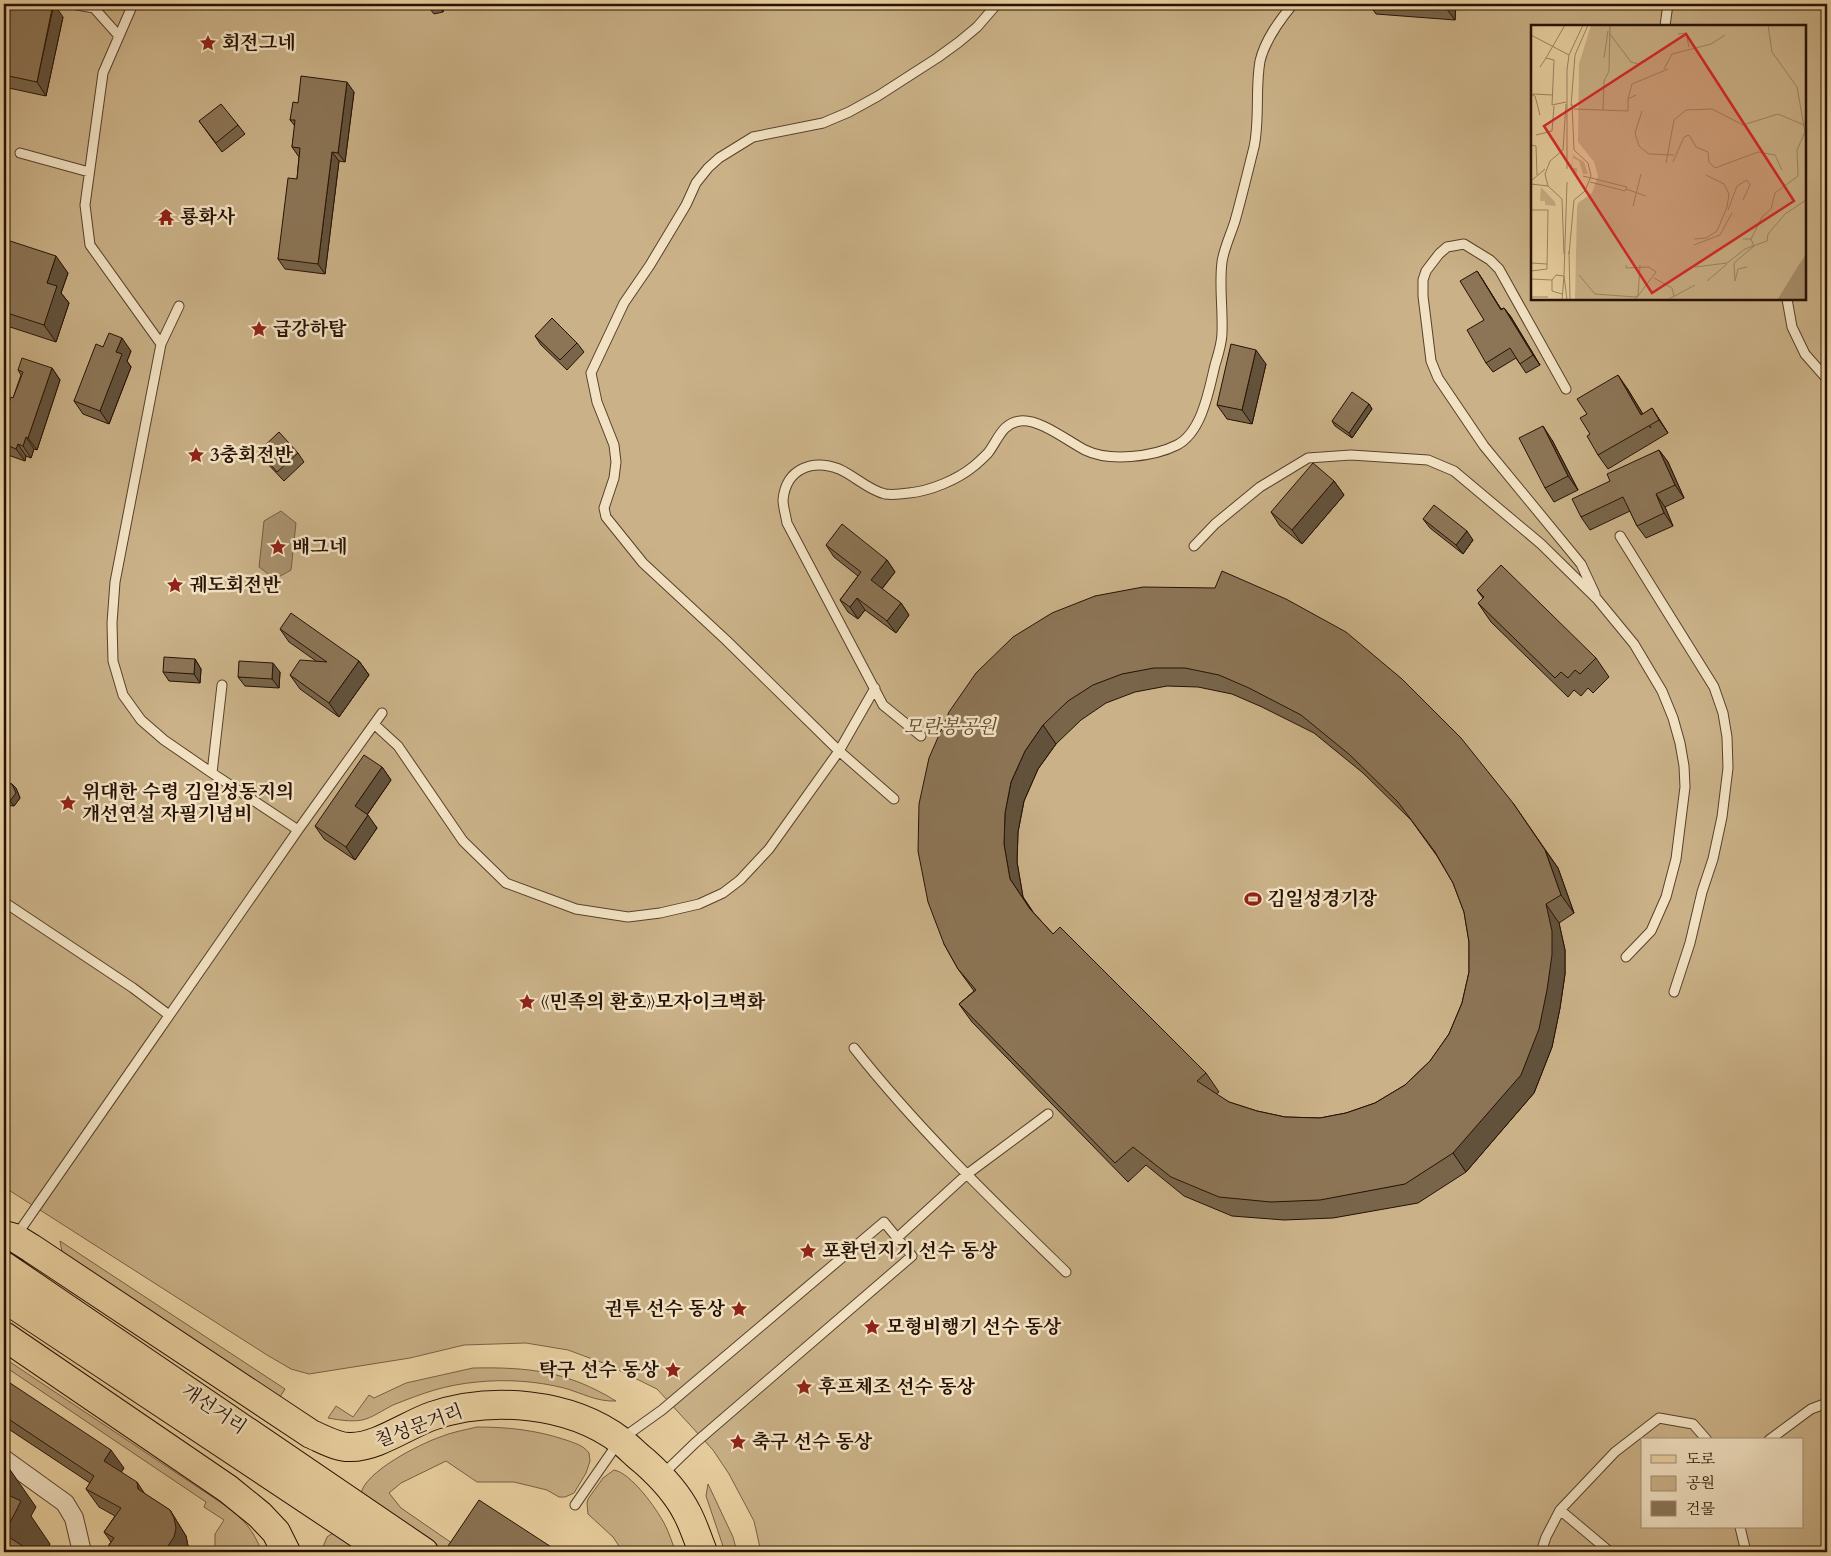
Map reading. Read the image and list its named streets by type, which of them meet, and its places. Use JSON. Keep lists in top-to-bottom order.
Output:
{
  "streets": {
    "main road": ["개선거리", "칠성문거리"]
  },
  "crossings": [
    ["개선거리", "칠성문거리"]
  ],
  "parks": ["모란봉공원"],
  "places": {
    "place": [
      "회전그네",
      "급강하탑",
      "3충회전반",
      "배그네",
      "궤도회전반",
      "위대한 수령 김일성동지의 개선연설 자필기념비",
      "《민족의 환호》모자이크벽화",
      "포환던지기 선수 동상",
      "권투 선수 동상",
      "모형비행기 선수 동상",
      "탁구 선수 동상",
      "후프체조 선수 동상",
      "축구 선수 동상"
    ],
    "temple": ["룡화사"],
    "sports": ["김일성경기장"]
  },
  "legend": ["도로", "공원", "건물"]
}
